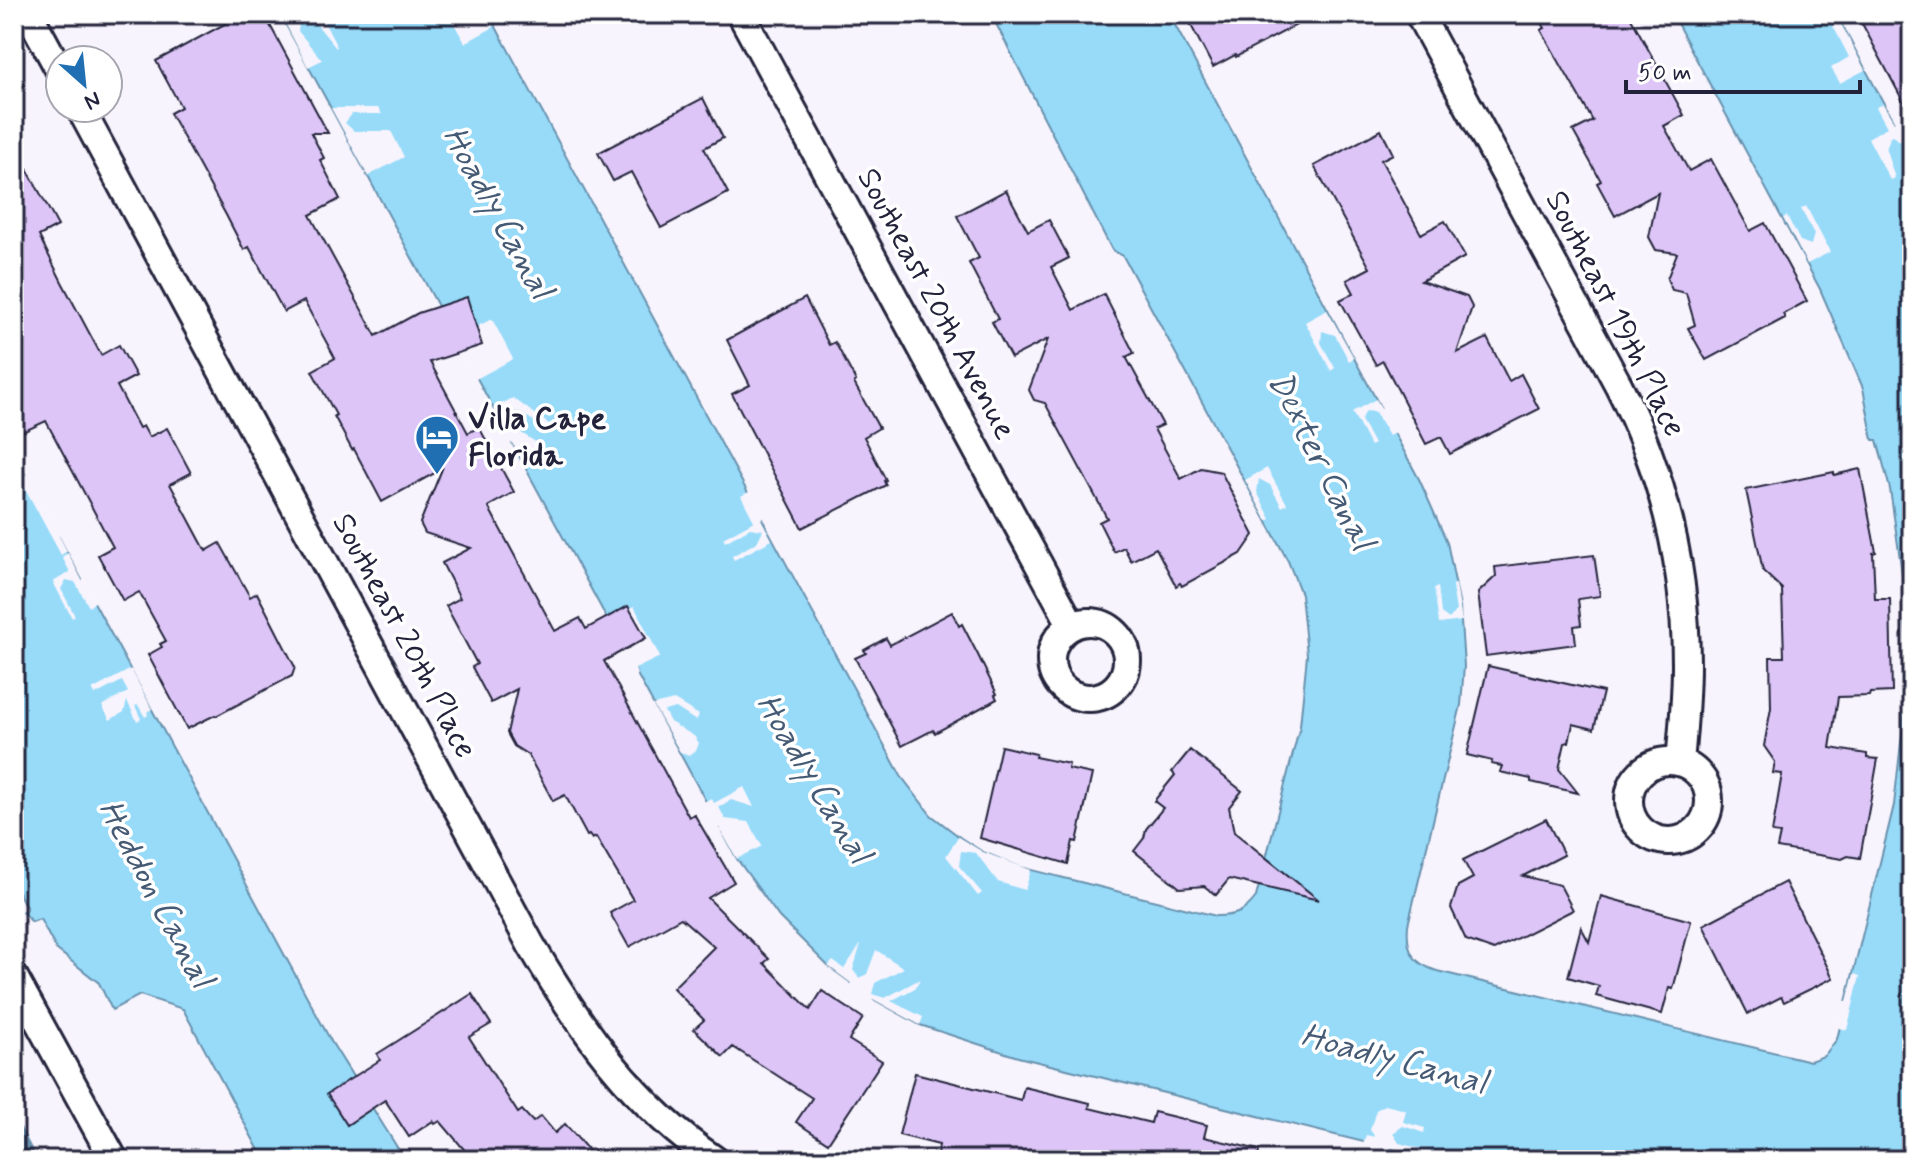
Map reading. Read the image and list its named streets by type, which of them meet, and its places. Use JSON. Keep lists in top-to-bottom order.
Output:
{
  "streets": {
    "street": ["Southeast 20th Avenue", "Southeast 19th Place", "Southeast 20th Place"]
  },
  "water": ["Hoadly Canal", "Dexter Canal", "Heddon Canal"],
  "places": {
    "hotel": ["Villa Cape Florida"]
  },
  "scale_bar": "50 m",
  "north": "bottom right"
}
